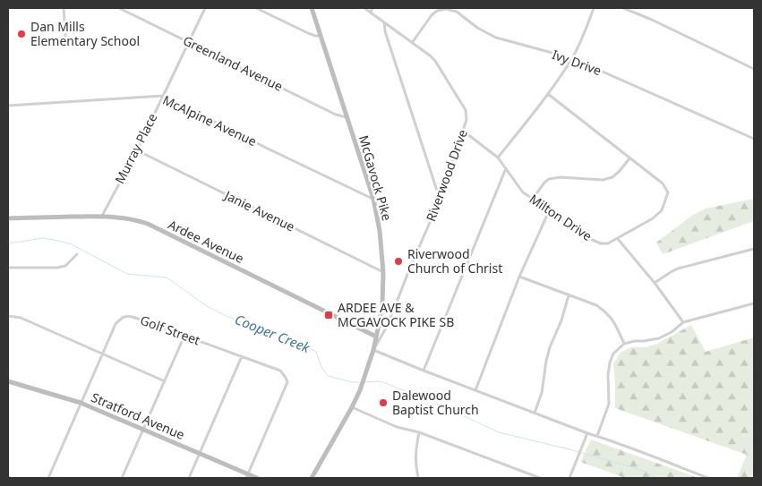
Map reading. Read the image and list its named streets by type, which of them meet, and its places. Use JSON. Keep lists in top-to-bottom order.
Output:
{
  "streets": {
    "street": [
      "Ivy Drive",
      "Greenland Avenue",
      "McAlpine Avenue",
      "Murray Place",
      "Riverwood Drive",
      "McGavock Pike",
      "Janie Avenue",
      "Milton Drive",
      "Ardee Avenue",
      "Golf Street",
      "Stratford Avenue"
    ]
  },
  "crossings": [
    ["Ivy Drive", "Riverwood Drive"],
    ["Greenland Avenue", "Murray Place"],
    ["Greenland Avenue", "McGavock Pike"],
    ["McAlpine Avenue", "Murray Place"],
    ["McAlpine Avenue", "McGavock Pike"],
    ["Murray Place", "Janie Avenue"],
    ["Murray Place", "Ardee Avenue"],
    ["Riverwood Drive", "McGavock Pike"],
    ["Riverwood Drive", "Milton Drive"],
    ["Riverwood Drive", "Ardee Avenue"],
    ["McGavock Pike", "Janie Avenue"],
    ["McGavock Pike", "Ardee Avenue"],
    ["Golf Street", "Stratford Avenue"]
  ],
  "water": ["Cooper Creek"],
  "places": {
    "other": ["Dan Mills Elementary School", "Riverwood Church of Christ", "Dalewood Baptist Church"],
    "transit": ["ARDEE AVE & MCGAVOCK PIKE SB"]
  }
}
